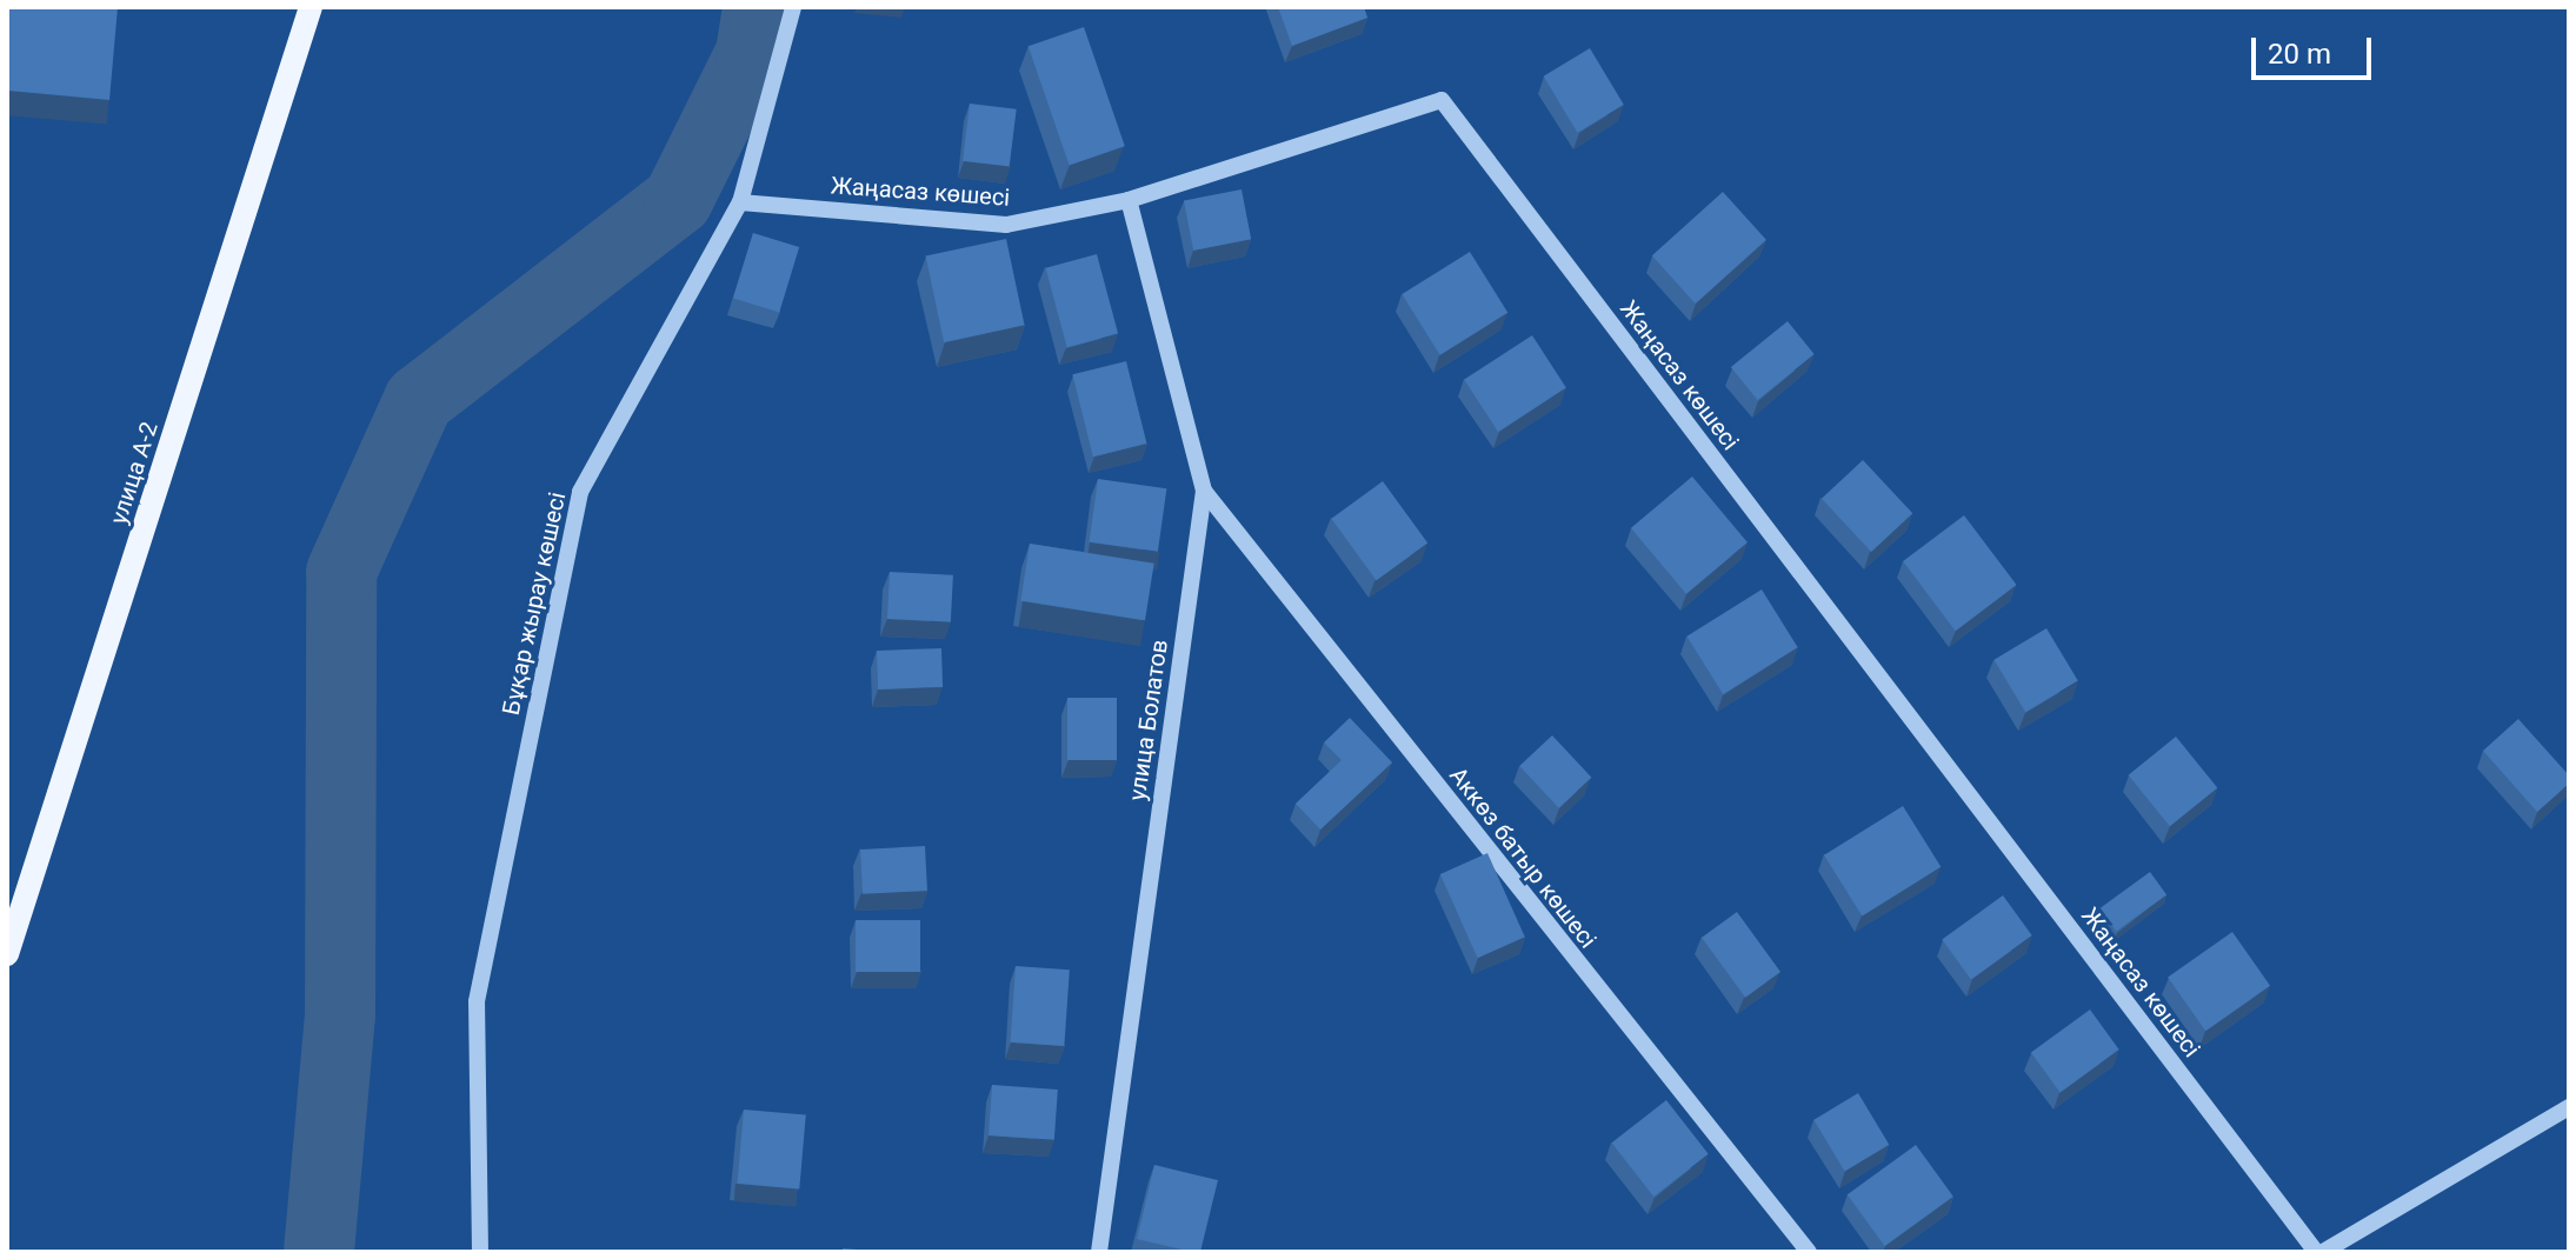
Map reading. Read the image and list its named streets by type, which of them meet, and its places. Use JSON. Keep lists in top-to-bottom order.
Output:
{
  "streets": {
    "main road": ["улица А-2"],
    "street": [
      "Жаңасаз көшесі",
      "Бұқар жырау көшесі",
      "улица Болатов",
      "Аккөз батыр көшесі"
    ]
  },
  "crossings": [
    ["Жаңасаз көшесі", "Бұқар жырау көшесі"],
    ["Жаңасаз көшесі", "улица Болатов"],
    ["улица Болатов", "Аккөз батыр көшесі"]
  ],
  "scale_bar": "20 m"
}
